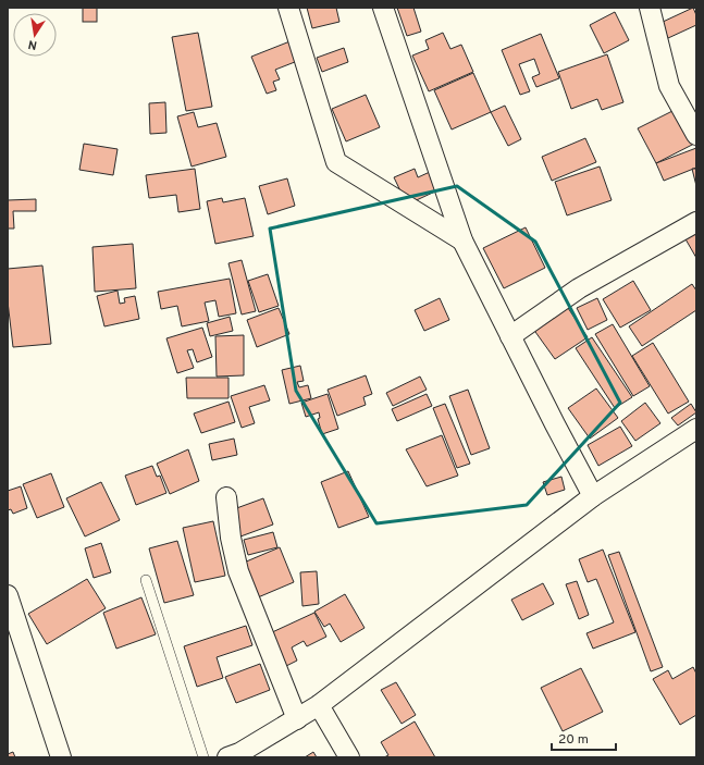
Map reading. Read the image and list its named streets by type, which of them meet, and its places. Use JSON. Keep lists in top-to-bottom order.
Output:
{
  "scale_bar": "20 m",
  "north": "bottom"
}
